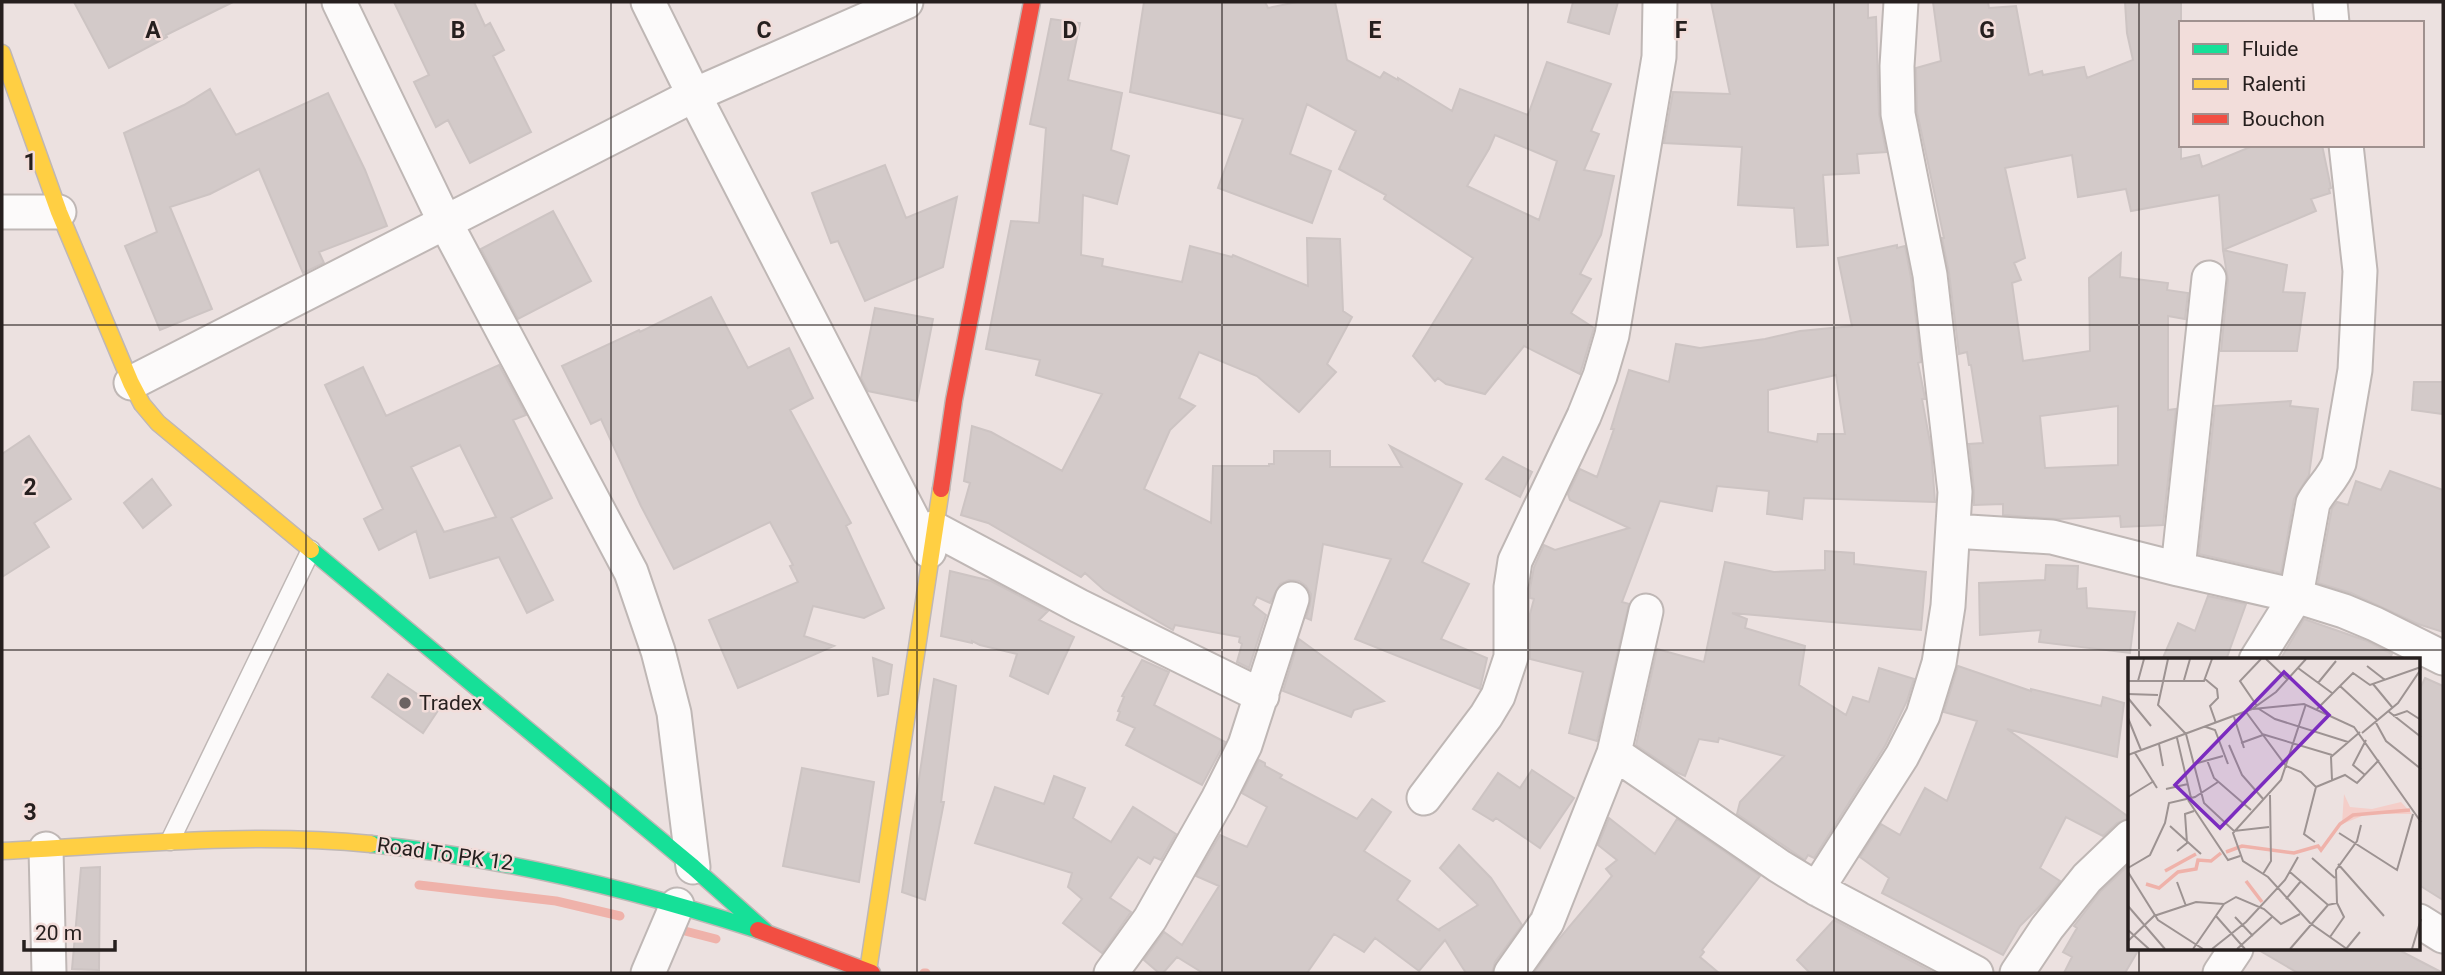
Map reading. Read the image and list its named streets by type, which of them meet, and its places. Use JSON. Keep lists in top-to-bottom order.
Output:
{
  "streets": {
    "street": ["Road To PK 12"]
  },
  "places": ["Tradex"],
  "legend": ["Fluide", "Ralenti", "Bouchon"],
  "scale_bar": "20 m",
  "grid": {
    "columns": [
      "A",
      "B",
      "C",
      "D",
      "E",
      "F",
      "G"
    ],
    "rows": ["1", "2", "3"]
  }
}
